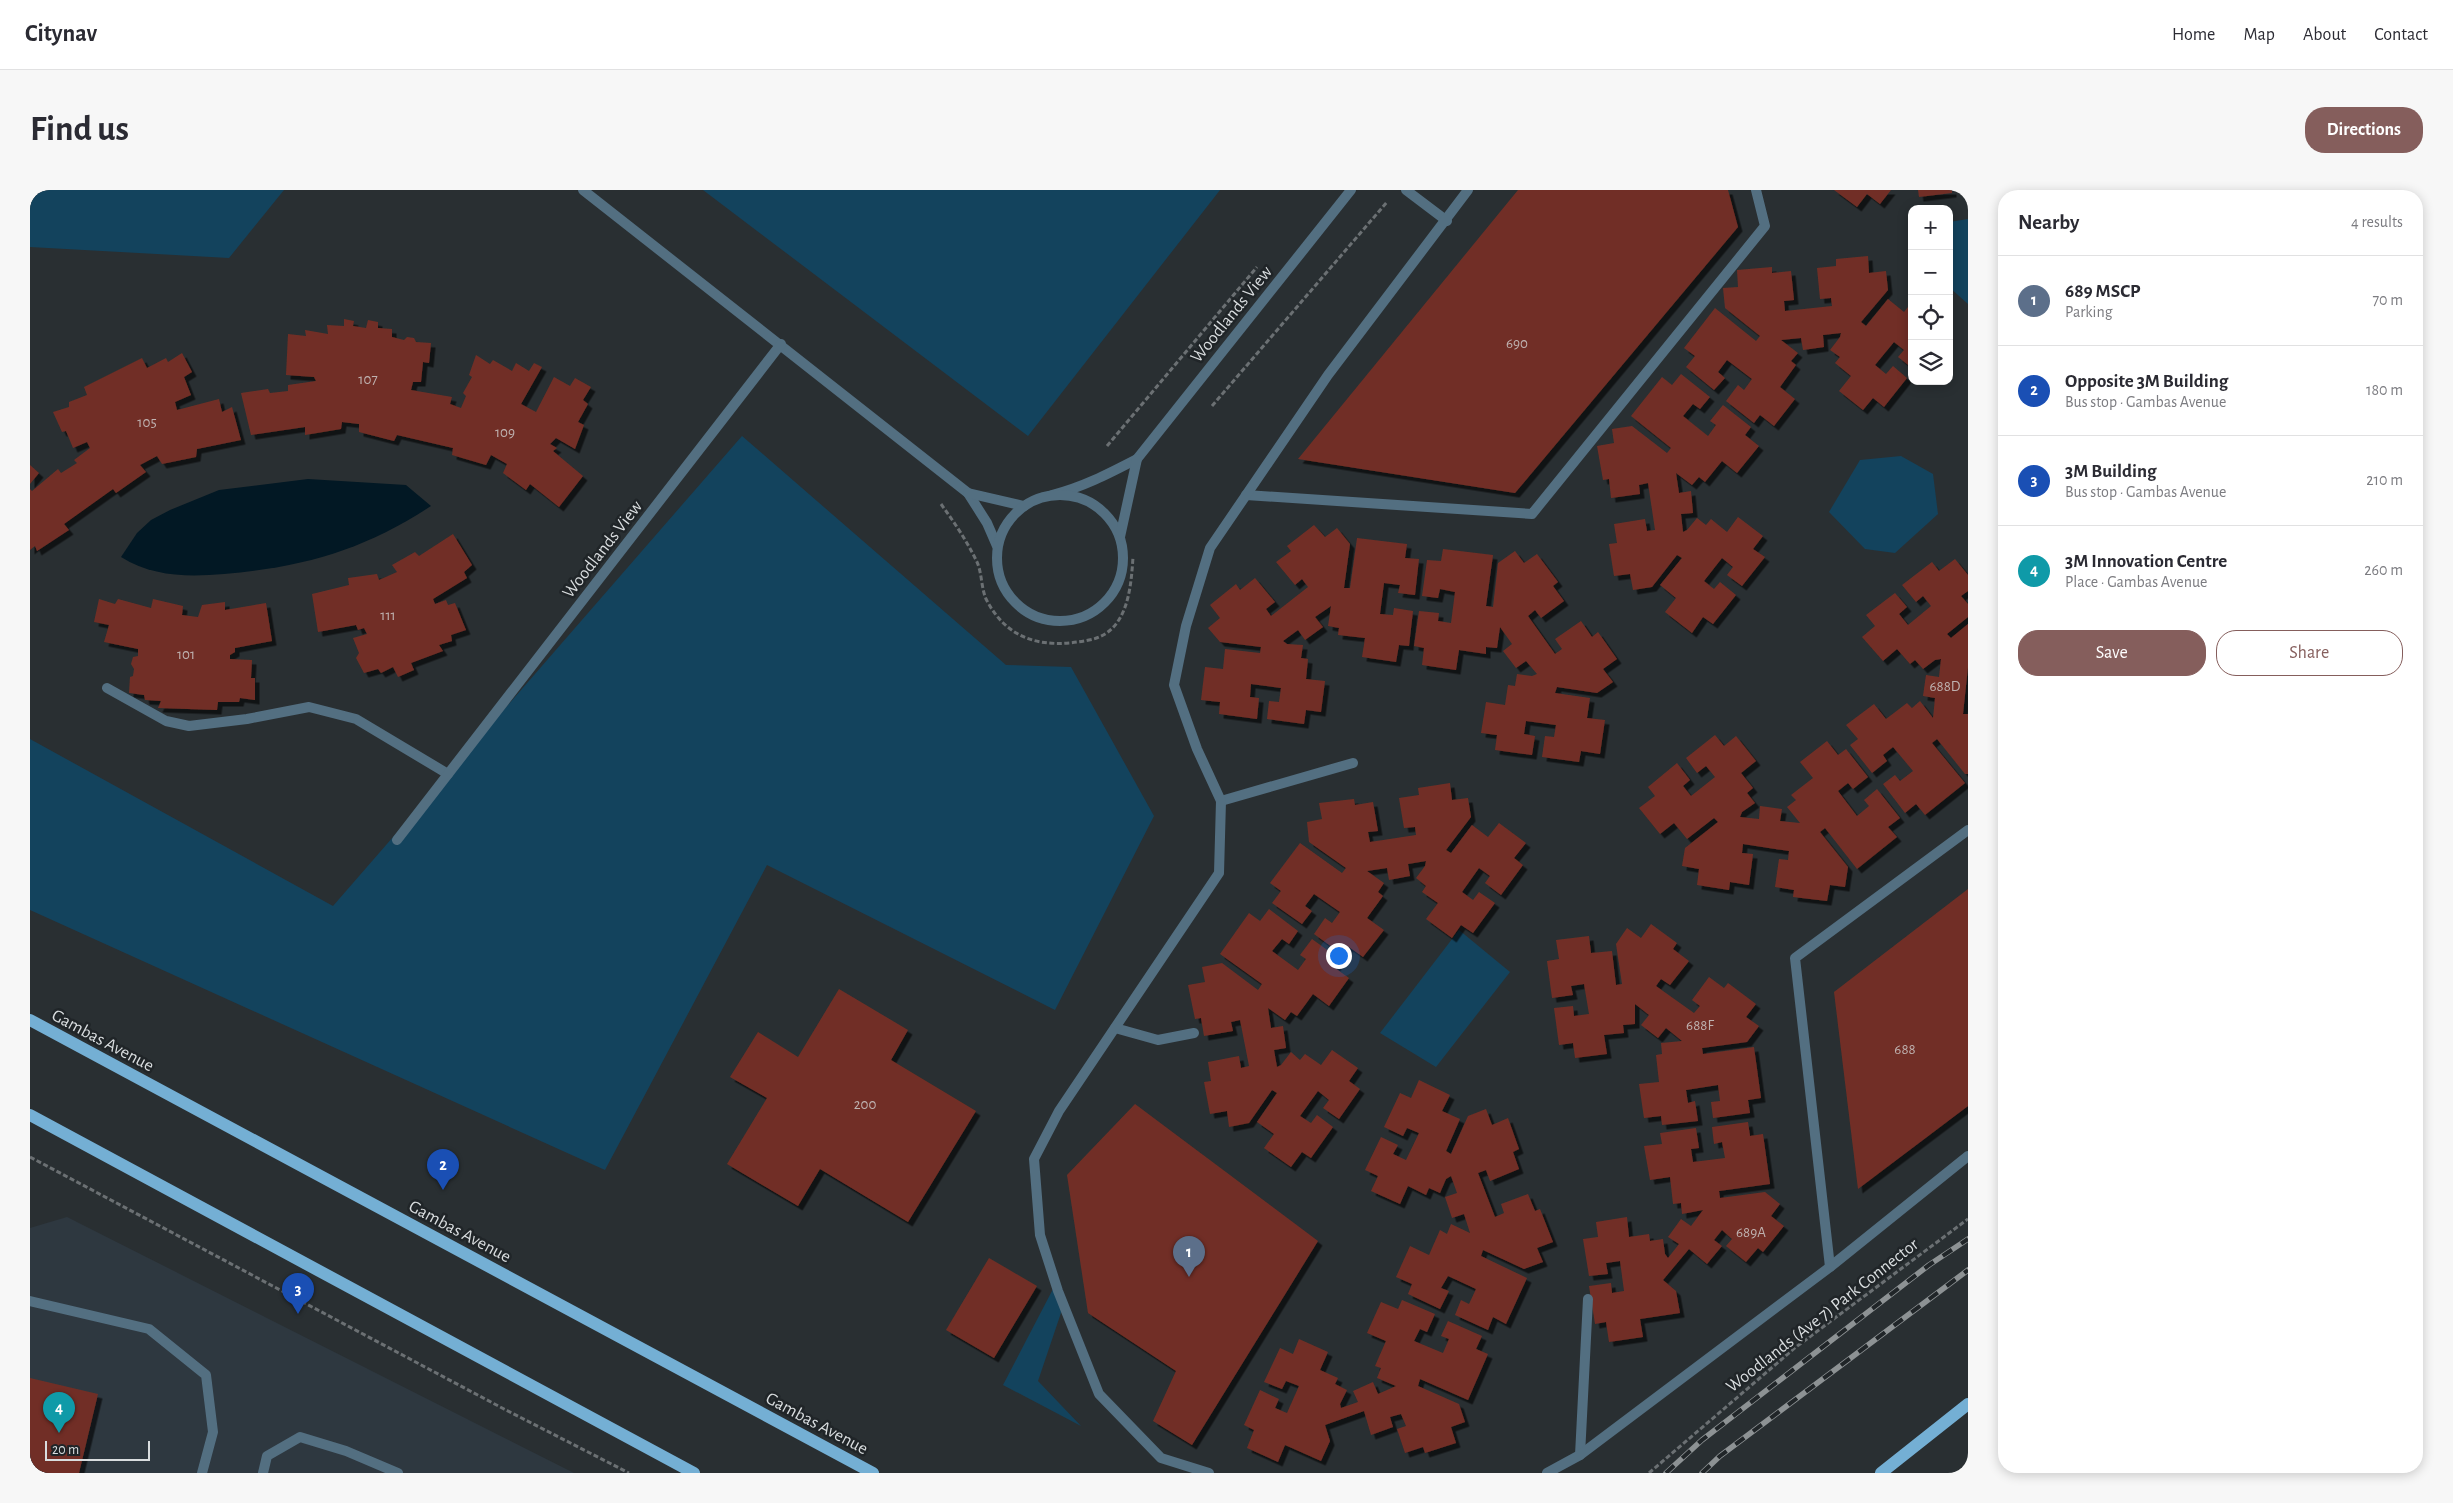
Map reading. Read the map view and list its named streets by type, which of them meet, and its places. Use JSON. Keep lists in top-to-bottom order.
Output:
{
  "streets": {
    "main road": ["Gambas Avenue"],
    "street": ["Woodlands View"],
    "path": ["Woodlands (Ave 7) Park Connector"]
  },
  "house_numbers": [
    "690",
    "107",
    "105",
    "109",
    "111",
    "101",
    "688D",
    "688F",
    "688",
    "200",
    "689A"
  ],
  "scale_bar": "20 m",
  "page": {
    "header": "Citynav",
    "nav": [
      "Home",
      "Map",
      "About",
      "Contact"
    ],
    "buttons": [
      "Directions",
      ["Save", "Share"]
    ],
    "title": "Find us",
    "heading": ["Nearby", "4 results"],
    "map_buttons": ["+", "−"],
    "list": [
      {
        "mark": "1",
        "name": "689 MSCP",
        "note": "Parking",
        "value": "70 m"
      },
      {
        "mark": "2",
        "name": "Opposite 3M Building",
        "note": "Bus stop · Gambas Avenue",
        "value": "180 m"
      },
      {
        "mark": "3",
        "name": "3M Building",
        "note": "Bus stop · Gambas Avenue",
        "value": "210 m"
      },
      {
        "mark": "4",
        "name": "3M Innovation Centre",
        "note": "Place · Gambas Avenue",
        "value": "260 m"
      }
    ],
    "pins": [
      "2",
      "1",
      "3",
      "4"
    ],
    "scale": "20 m"
  }
}
